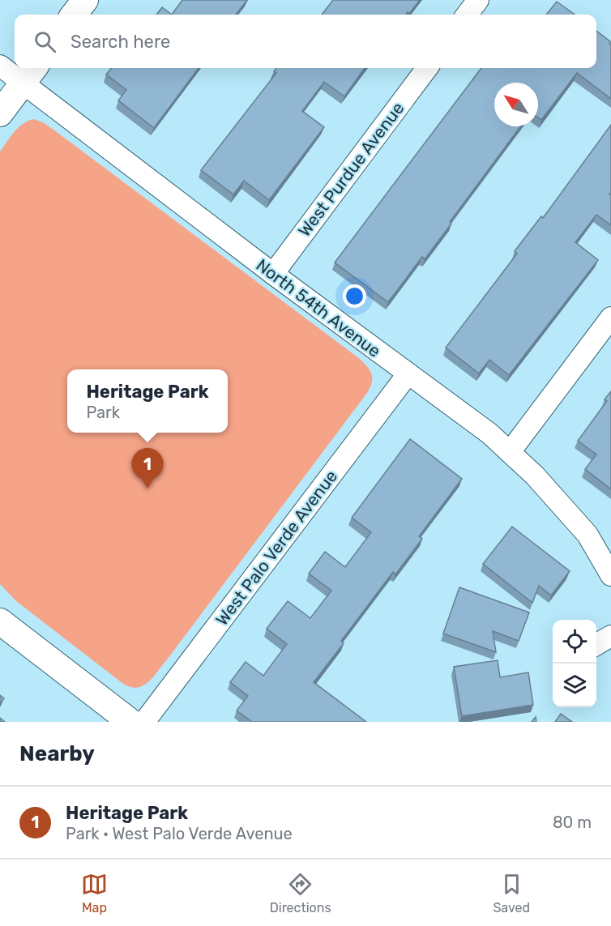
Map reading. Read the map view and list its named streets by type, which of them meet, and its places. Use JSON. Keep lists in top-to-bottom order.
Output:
{
  "streets": {
    "street": ["West Purdue Avenue", "North 54th Avenue", "West Palo Verde Avenue"]
  },
  "crossings": [
    ["West Purdue Avenue", "North 54th Avenue"],
    ["North 54th Avenue", "West Palo Verde Avenue"]
  ],
  "north": "top left",
  "page": {
    "search": "Search here",
    "popup": ["Heritage Park", "Park"],
    "pins": "1",
    "heading": "Nearby",
    "list": [
      {
        "mark": "1",
        "name": "Heritage Park",
        "note": "Park · West Palo Verde Avenue",
        "value": "80 m"
      }
    ],
    "nav": ["Map", "Directions", "Saved"]
  }
}
